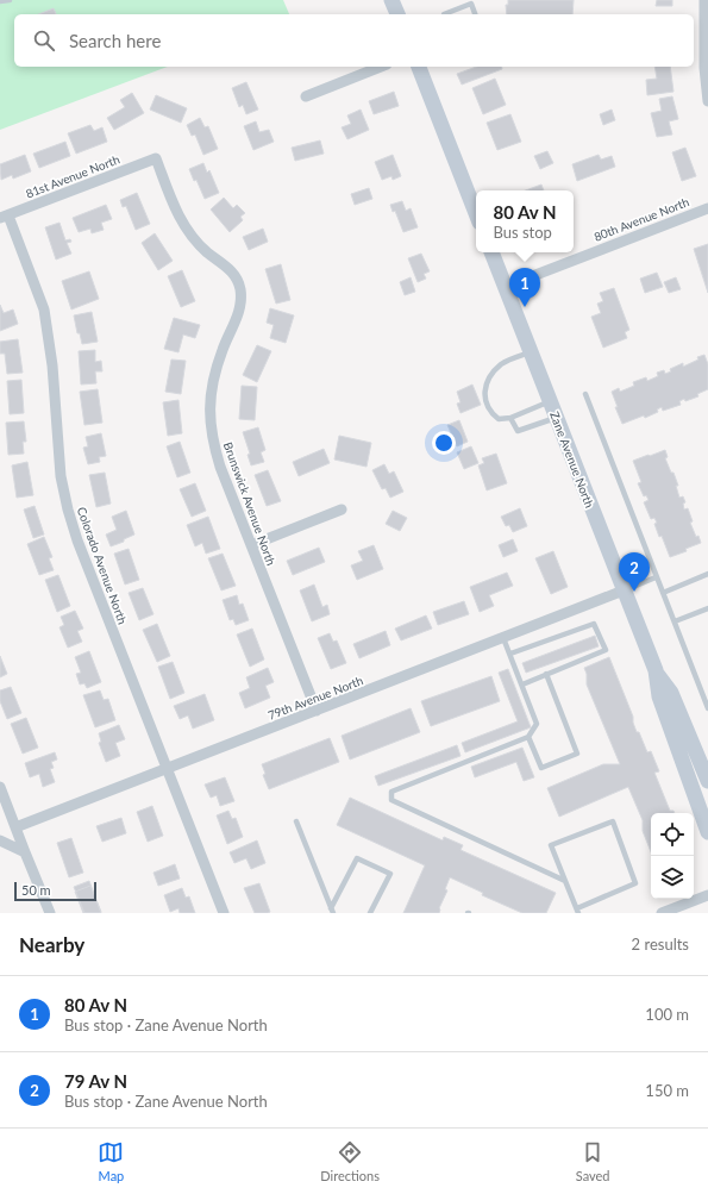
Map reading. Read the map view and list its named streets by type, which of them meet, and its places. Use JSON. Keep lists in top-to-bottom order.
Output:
{
  "streets": {
    "main road": ["Zane Avenue North"],
    "street": [
      "81st Avenue North",
      "80th Avenue North",
      "Brunswick Avenue North",
      "Colorado Avenue North",
      "79th Avenue North"
    ]
  },
  "crossings": [
    ["81st Avenue North", "Brunswick Avenue North"],
    ["81st Avenue North", "Colorado Avenue North"],
    ["80th Avenue North", "Zane Avenue North"],
    ["Zane Avenue North", "79th Avenue North"],
    ["Brunswick Avenue North", "79th Avenue North"],
    ["Colorado Avenue North", "79th Avenue North"]
  ],
  "scale_bar": "50 m",
  "page": {
    "search": "Search here",
    "popup": ["80 Av N", "Bus stop"],
    "pins": ["1", "2"],
    "scale": "50 m",
    "heading": ["Nearby", "2 results"],
    "list": [
      {
        "mark": "1",
        "name": "80 Av N",
        "note": "Bus stop · Zane Avenue North",
        "value": "100 m"
      },
      {
        "mark": "2",
        "name": "79 Av N",
        "note": "Bus stop · Zane Avenue North",
        "value": "150 m"
      }
    ],
    "nav": ["Map", "Directions", "Saved"]
  }
}
